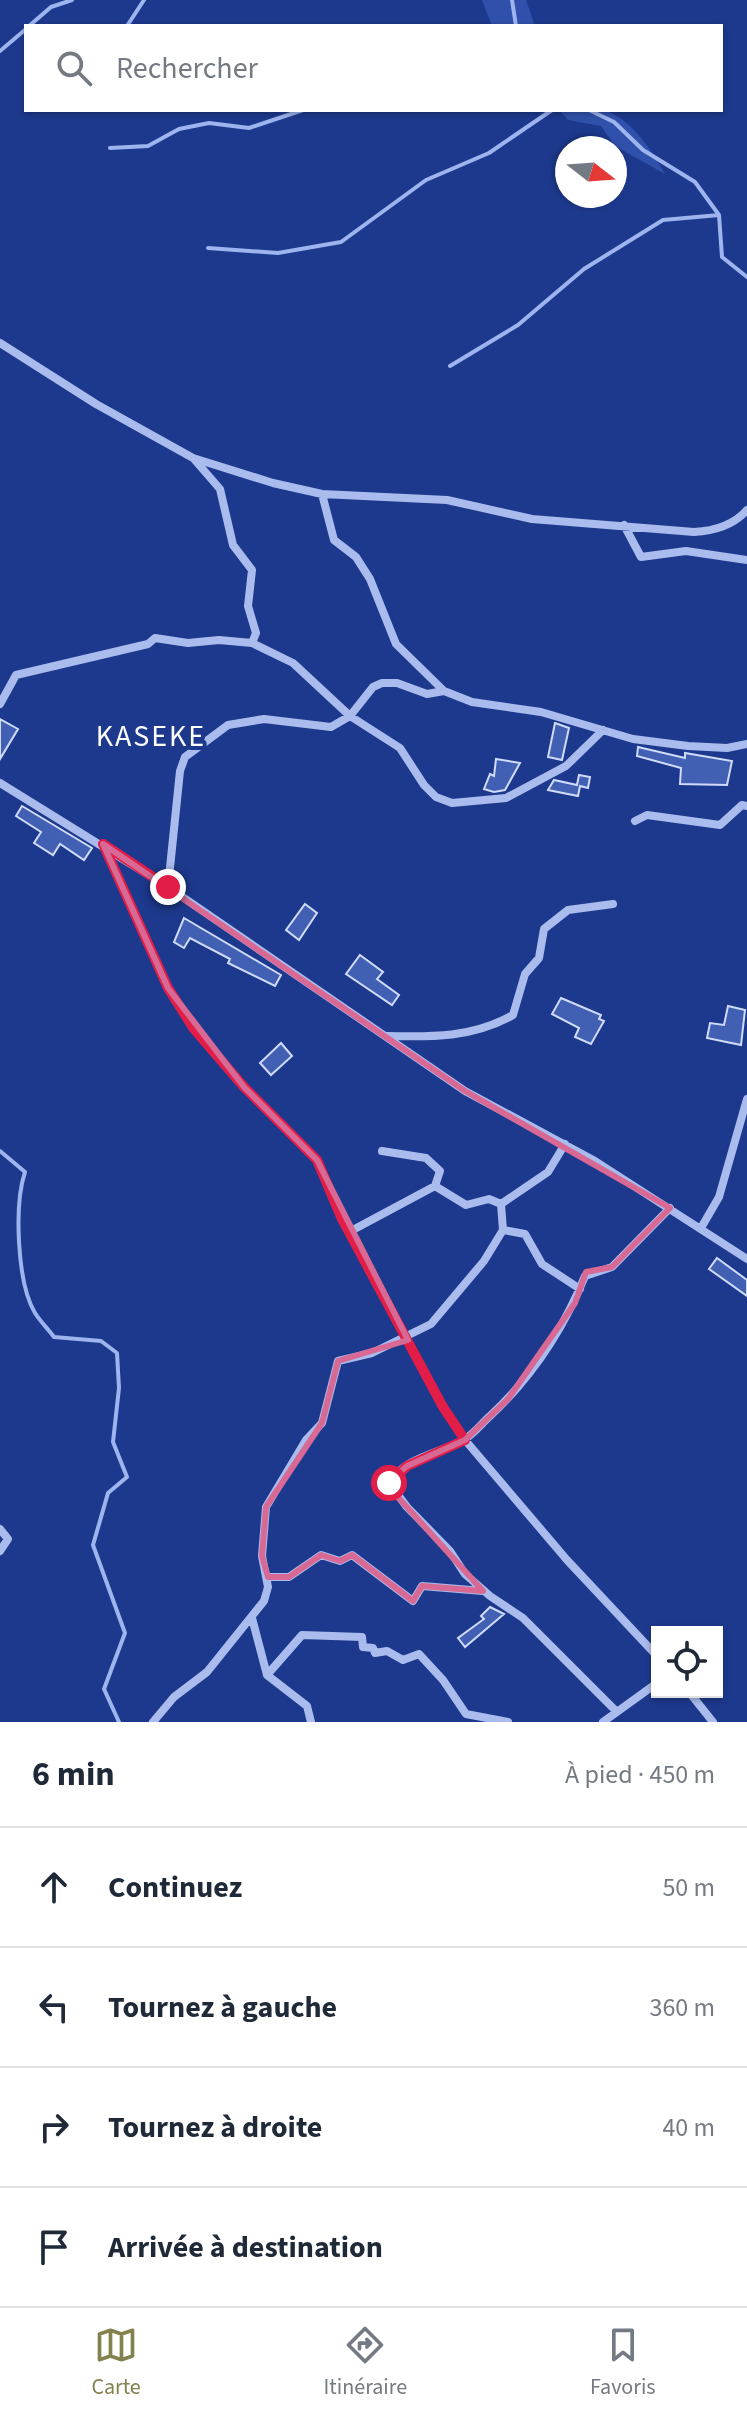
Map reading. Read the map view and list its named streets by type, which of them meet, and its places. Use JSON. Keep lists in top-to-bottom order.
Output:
{
  "districts": ["KASEKE"],
  "north": "right",
  "page": {
    "search": "Rechercher",
    "heading": ["6 min", "À pied · 450 m"],
    "list": [
      ["Continuez", "50 m"],
      ["Tournez à gauche", "360 m"],
      ["Tournez à droite", "40 m"],
      "Arrivée à destination"
    ],
    "nav": ["Carte", "Itinéraire", "Favoris"]
  }
}
